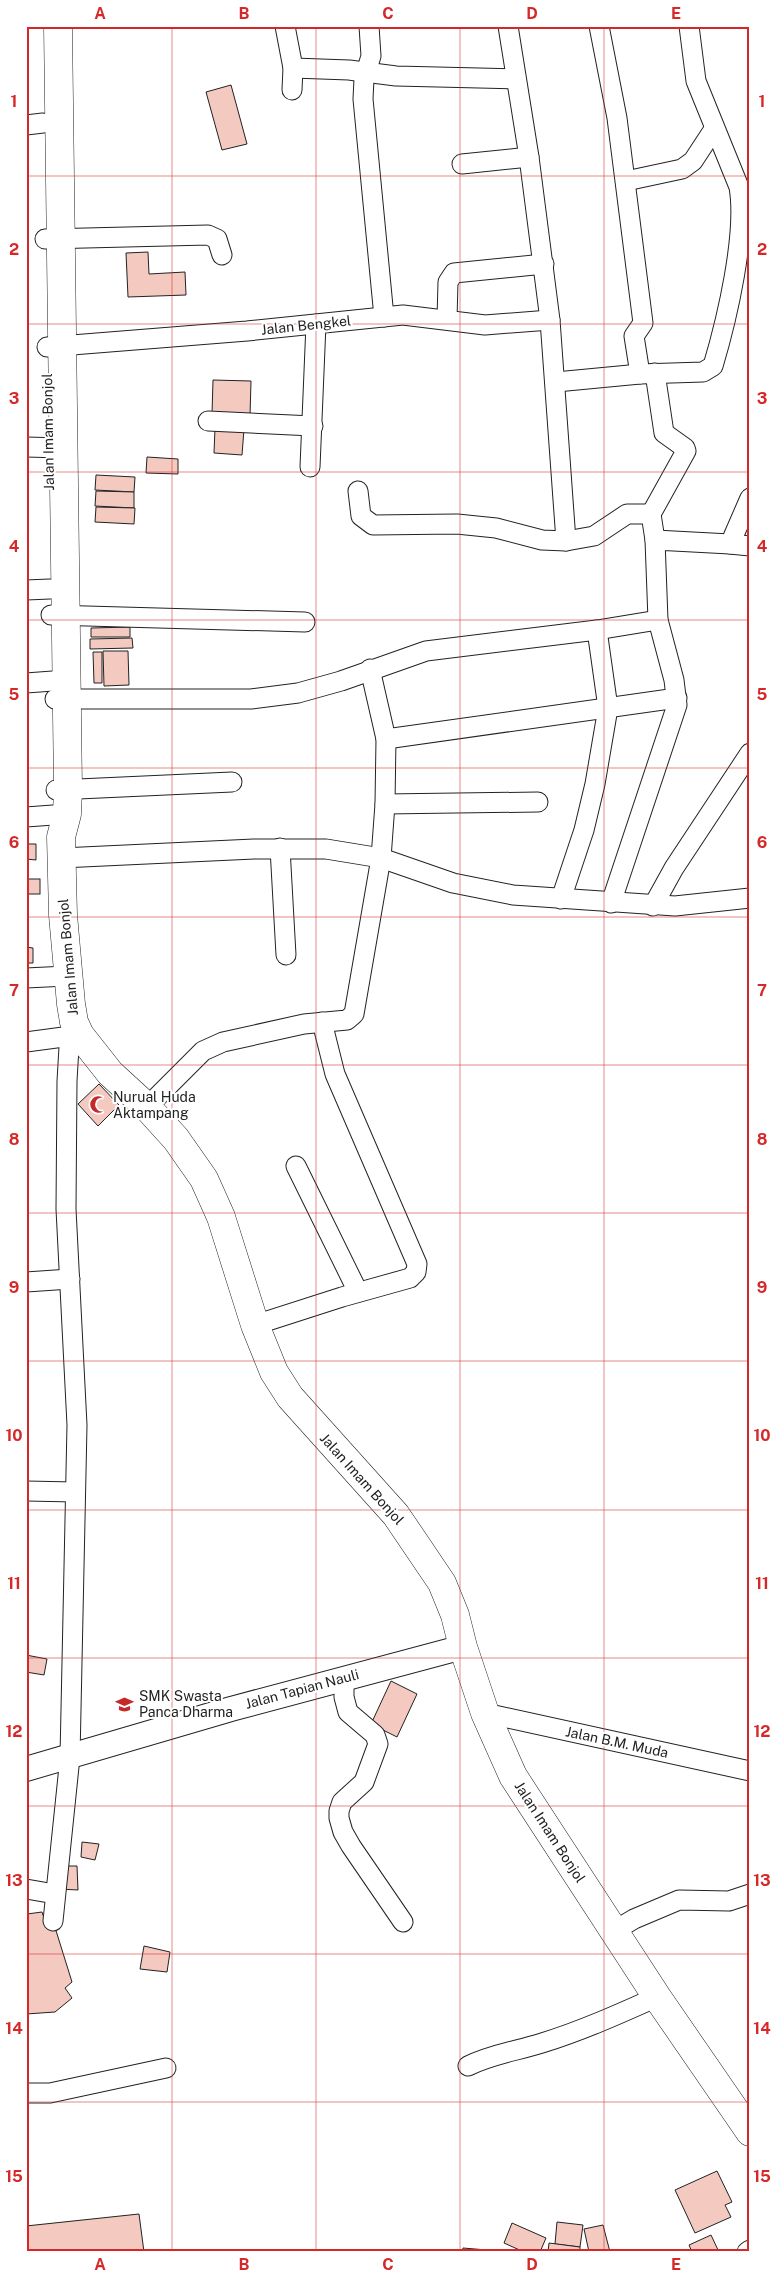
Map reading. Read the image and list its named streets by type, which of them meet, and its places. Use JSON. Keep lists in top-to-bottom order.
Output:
{
  "streets": {
    "highway": ["Jalan Imam Bonjol"],
    "main road": ["Jalan Tapian Nauli"],
    "street": ["Jalan Bengkel", "Jalan B.M. Muda"]
  },
  "crossings": [
    ["Jalan Bengkel", "Jalan Imam Bonjol"],
    ["Jalan Imam Bonjol", "Jalan Tapian Nauli"],
    ["Jalan Imam Bonjol", "Jalan B.M. Muda"]
  ],
  "places": {
    "mosque": ["Nurual Huda Aktampang"],
    "school or university": ["SMK Swasta Panca Dharma"]
  },
  "grid": {
    "columns": [
      "A",
      "B",
      "C",
      "D",
      "E"
    ],
    "rows": [
      "1",
      "2",
      "3",
      "4",
      "5",
      "6",
      "7",
      "8",
      "9",
      "10",
      "11",
      "12",
      "13",
      "14",
      "15"
    ]
  }
}
